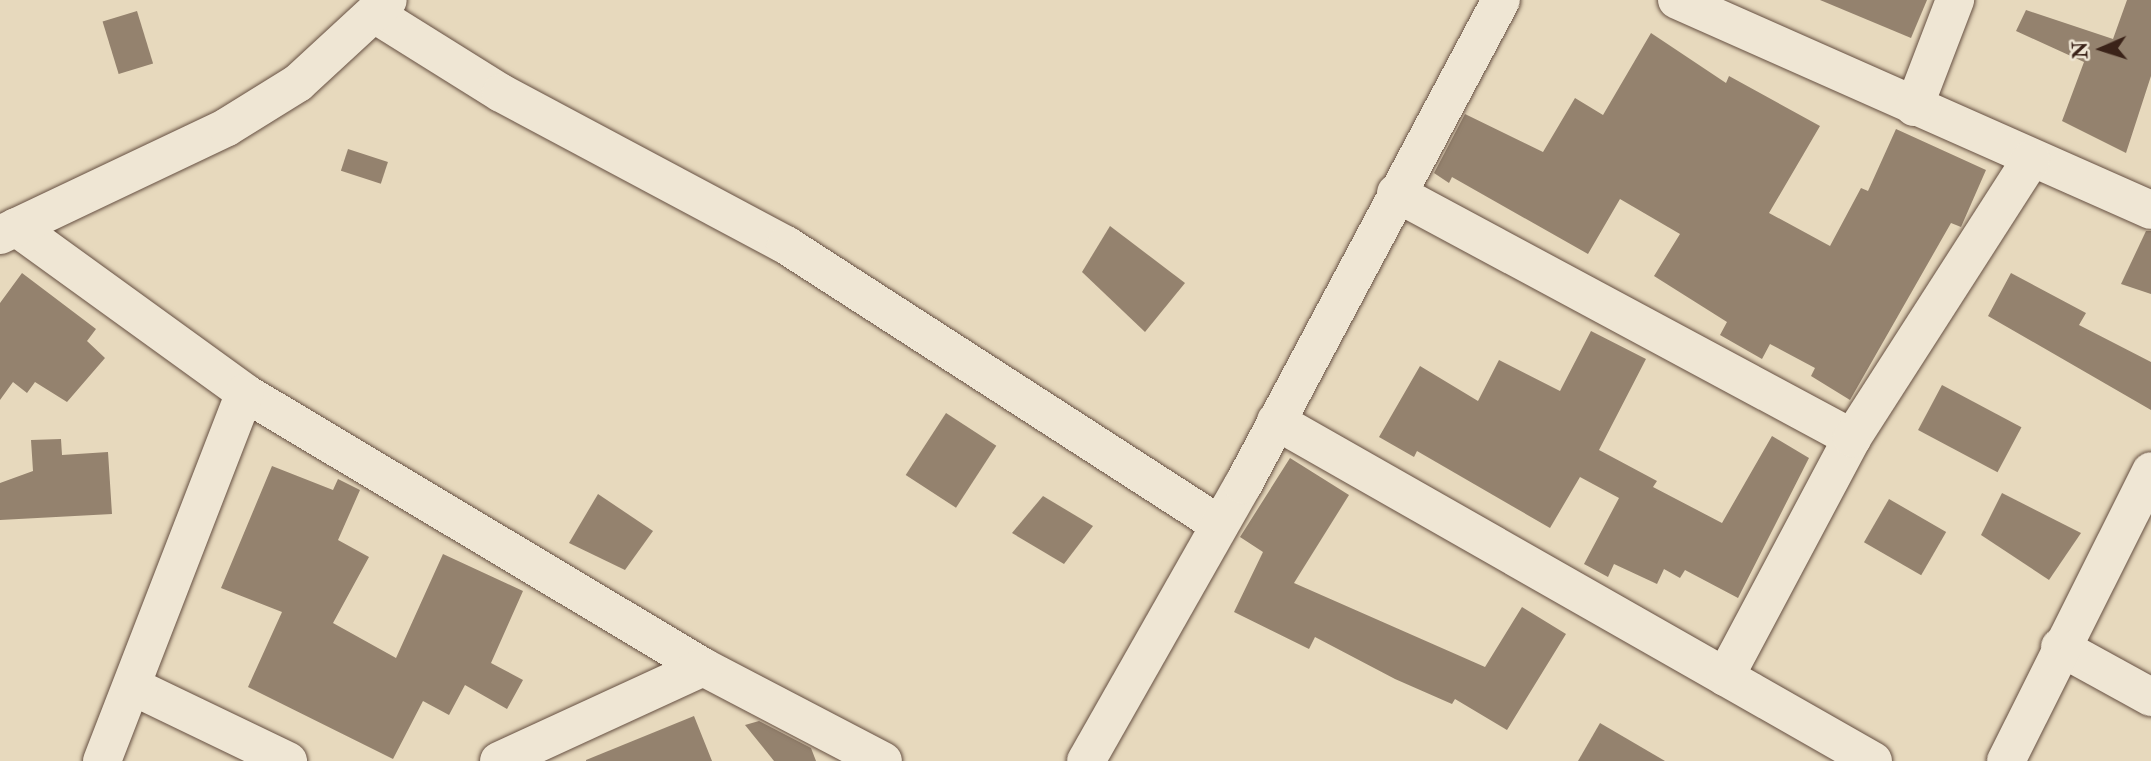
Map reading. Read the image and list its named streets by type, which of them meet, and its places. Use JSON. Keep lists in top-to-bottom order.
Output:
{
  "north": "left"
}
